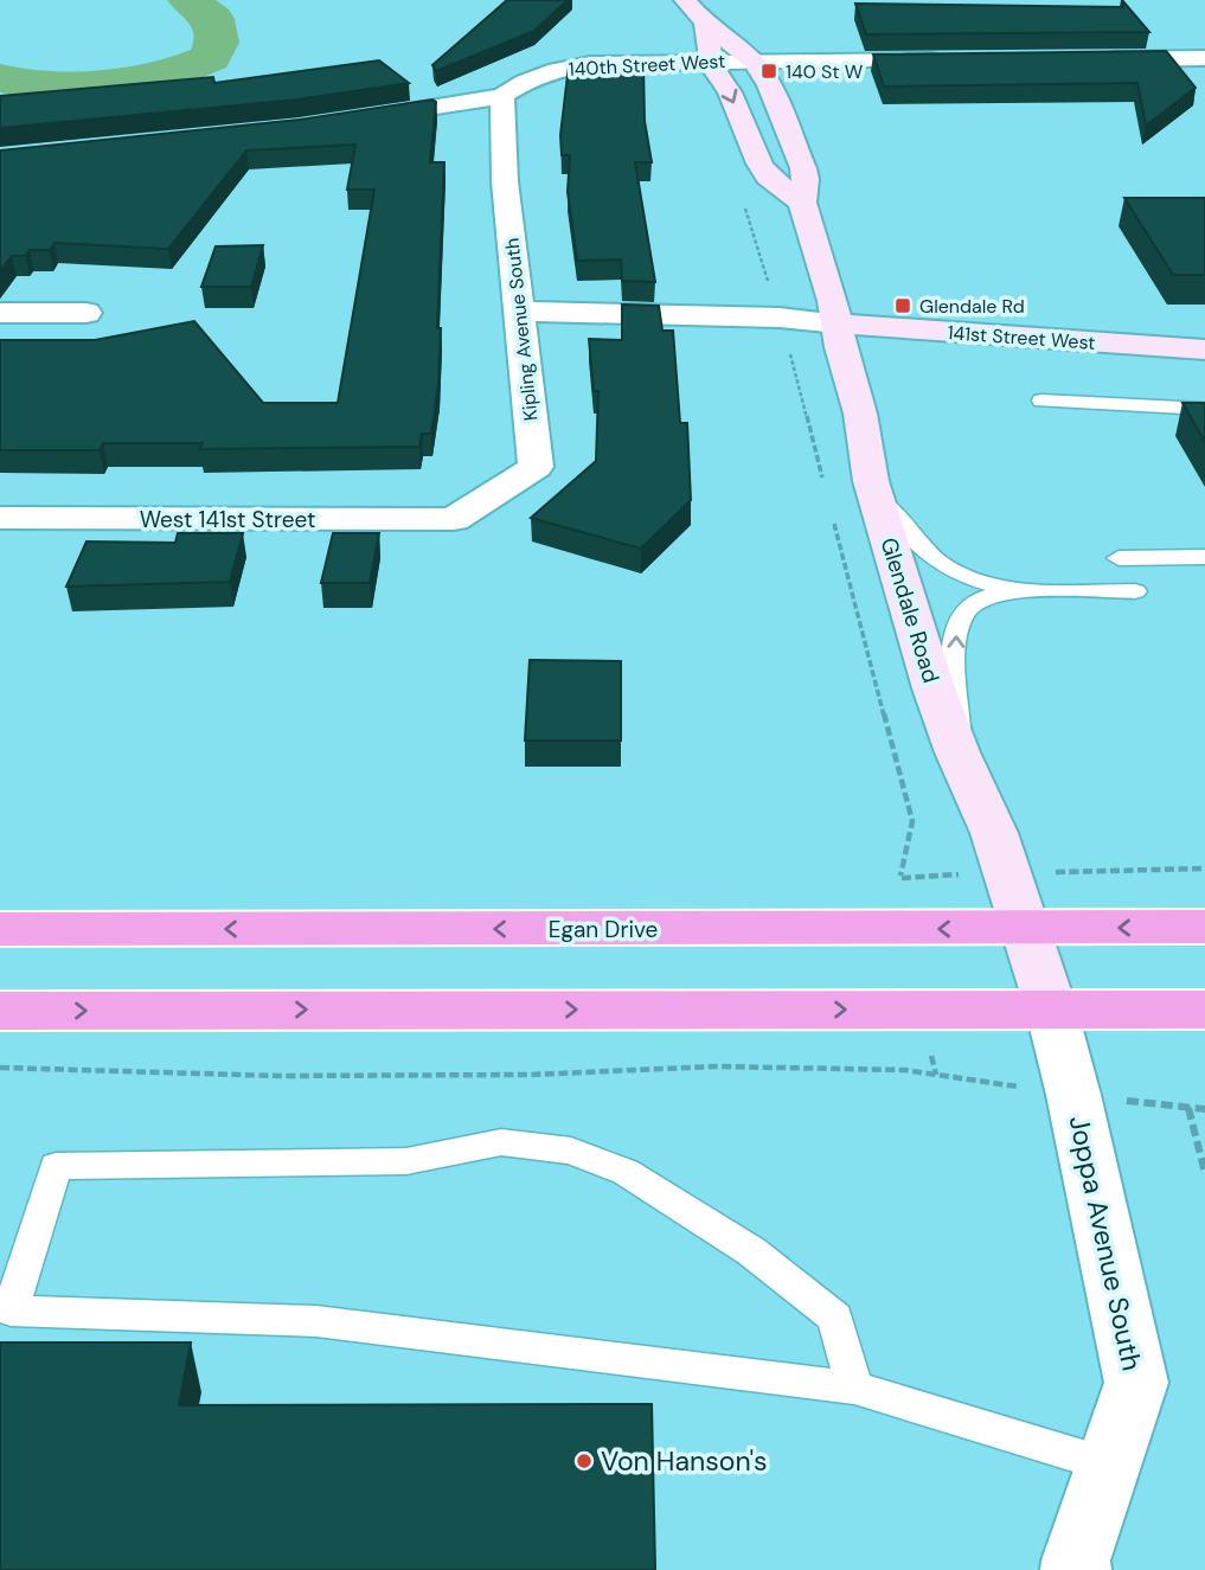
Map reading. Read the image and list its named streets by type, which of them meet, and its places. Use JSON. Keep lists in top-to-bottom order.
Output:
{
  "streets": {
    "highway": ["Egan Drive"],
    "main road": ["141st Street West", "Glendale Road"],
    "street": [
      "140th Street West",
      "Kipling Avenue South",
      "West 141st Street",
      "Joppa Avenue South"
    ]
  },
  "crossings": [
    ["140th Street West", "Kipling Avenue South"],
    ["140th Street West", "Glendale Road"],
    ["Kipling Avenue South", "West 141st Street"],
    ["141st Street West", "Glendale Road"],
    ["Glendale Road", "Egan Drive"],
    ["Glendale Road", "Joppa Avenue South"]
  ],
  "places": {
    "transit": ["140 St W", "Glendale Rd"],
    "other": ["Von Hanson's"]
  }
}
